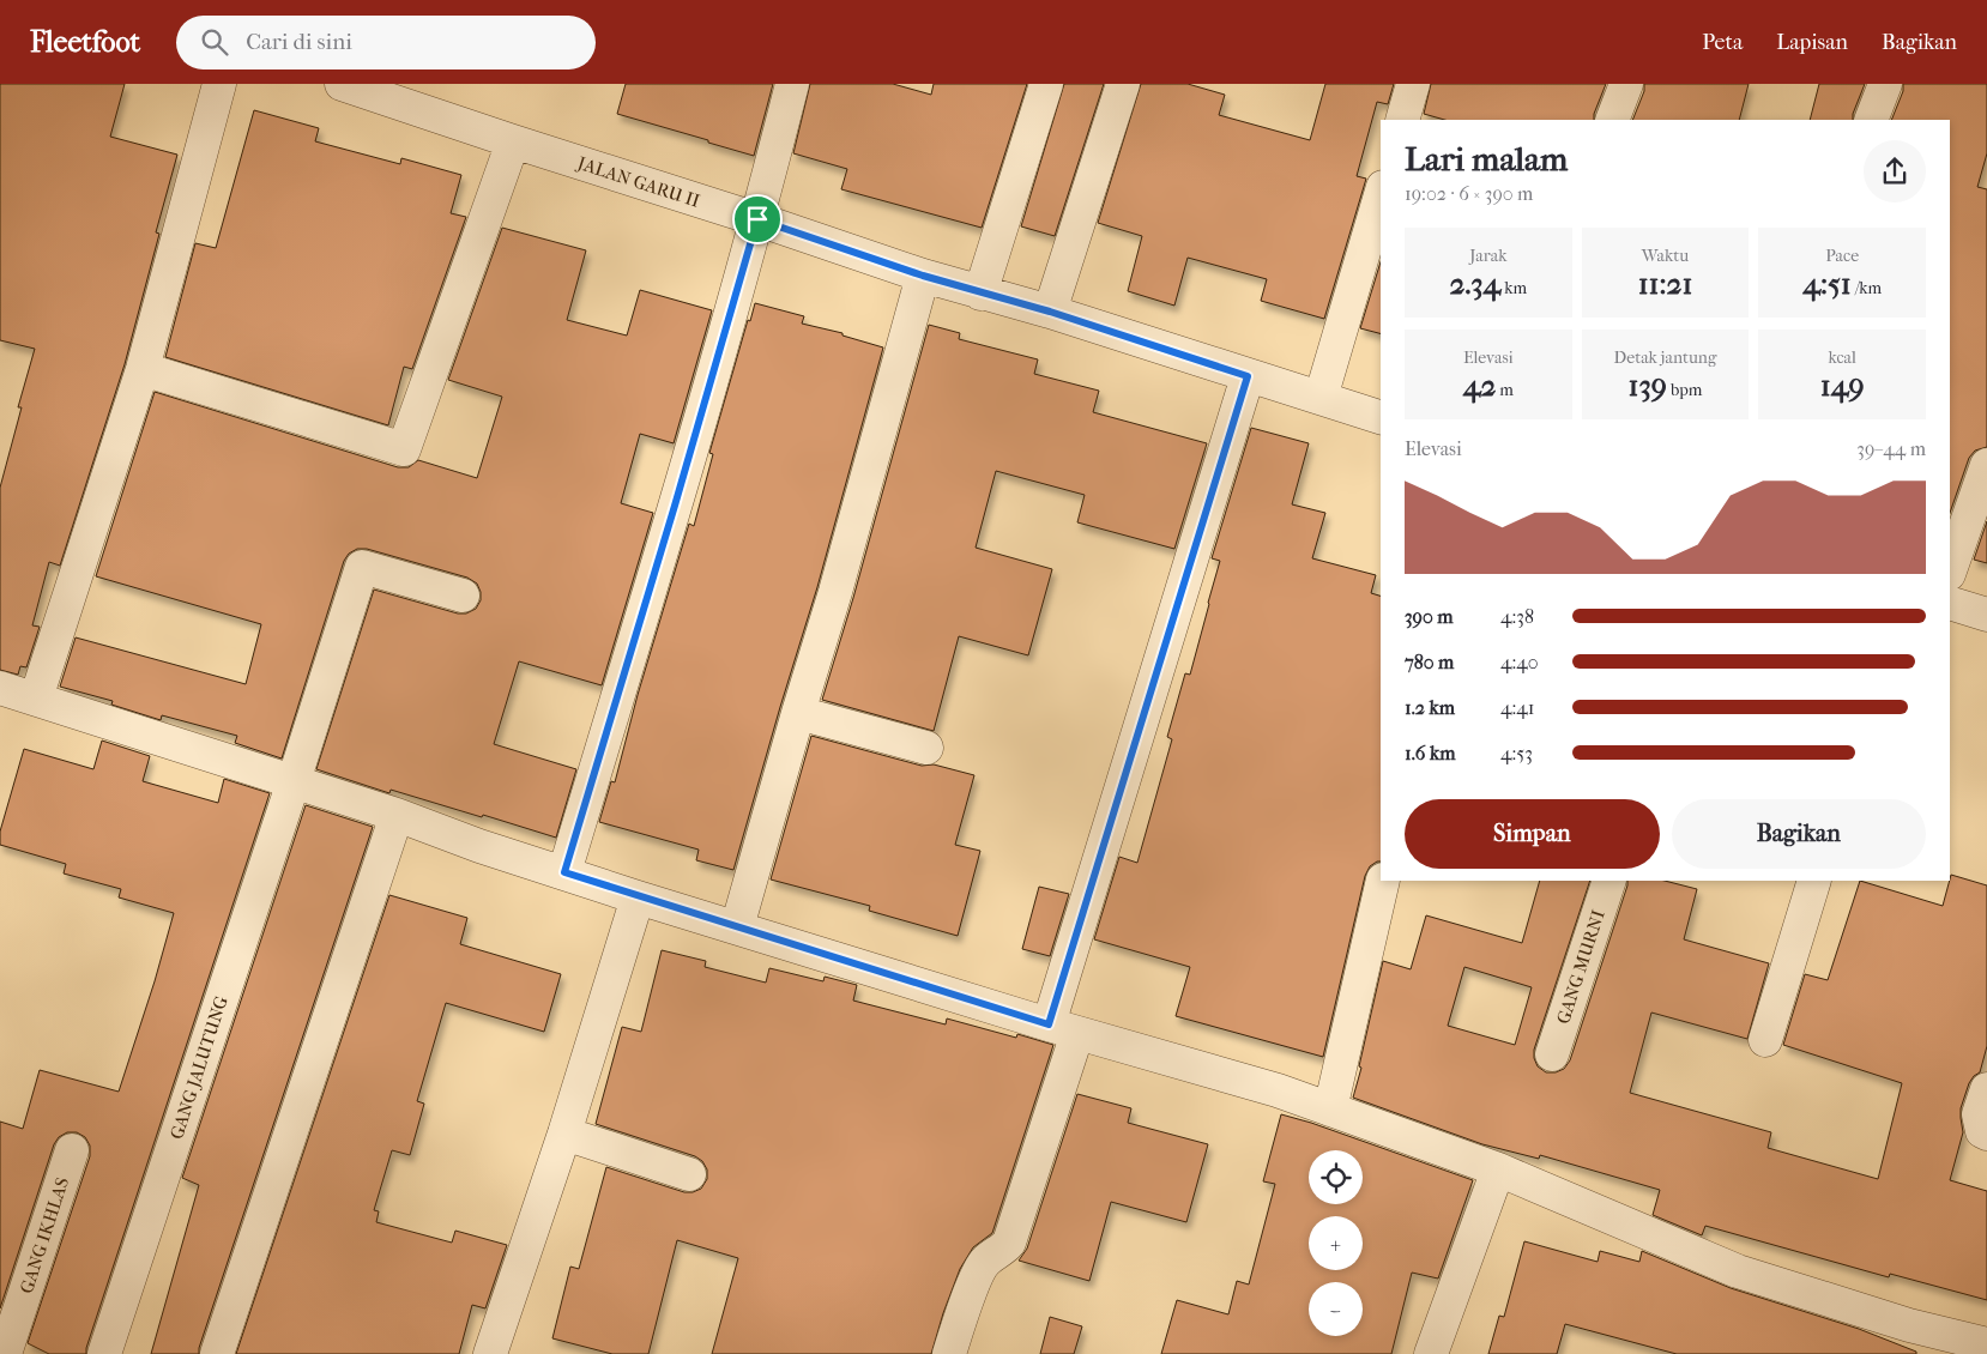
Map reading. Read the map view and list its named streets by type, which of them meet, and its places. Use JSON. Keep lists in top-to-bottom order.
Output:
{
  "streets": {
    "street": [
      "JALAN GARU II",
      "GANG MURNI",
      "GANG JALUTUNG",
      "GANG IKHLAS"
    ]
  },
  "page": {
    "header": "Fleetfoot",
    "search": "Cari di sini",
    "nav": ["Peta", "Lapisan", "Bagikan"],
    "heading": ["Lari malam", "19:02 · 6 × 390 m"],
    "stats": [
      ["Jarak", "2.34 km"],
      ["Waktu", "11:21"],
      ["Pace", "4:51 /km"],
      ["Elevasi", "42 m"],
      ["Detak jantung", "139 bpm"],
      ["kcal", "149"]
    ],
    "chart": ["Elevasi", "39–44 m"],
    "list": [
      {
        "name": "390 m",
        "note": "4:38"
      },
      {
        "name": "780 m",
        "note": "4:40"
      },
      {
        "name": "1.2 km",
        "note": "4:41"
      },
      {
        "name": "1.6 km",
        "note": "4:53"
      }
    ],
    "buttons": ["Simpan", "Bagikan"],
    "map_buttons": ["+", "−"]
  }
}
